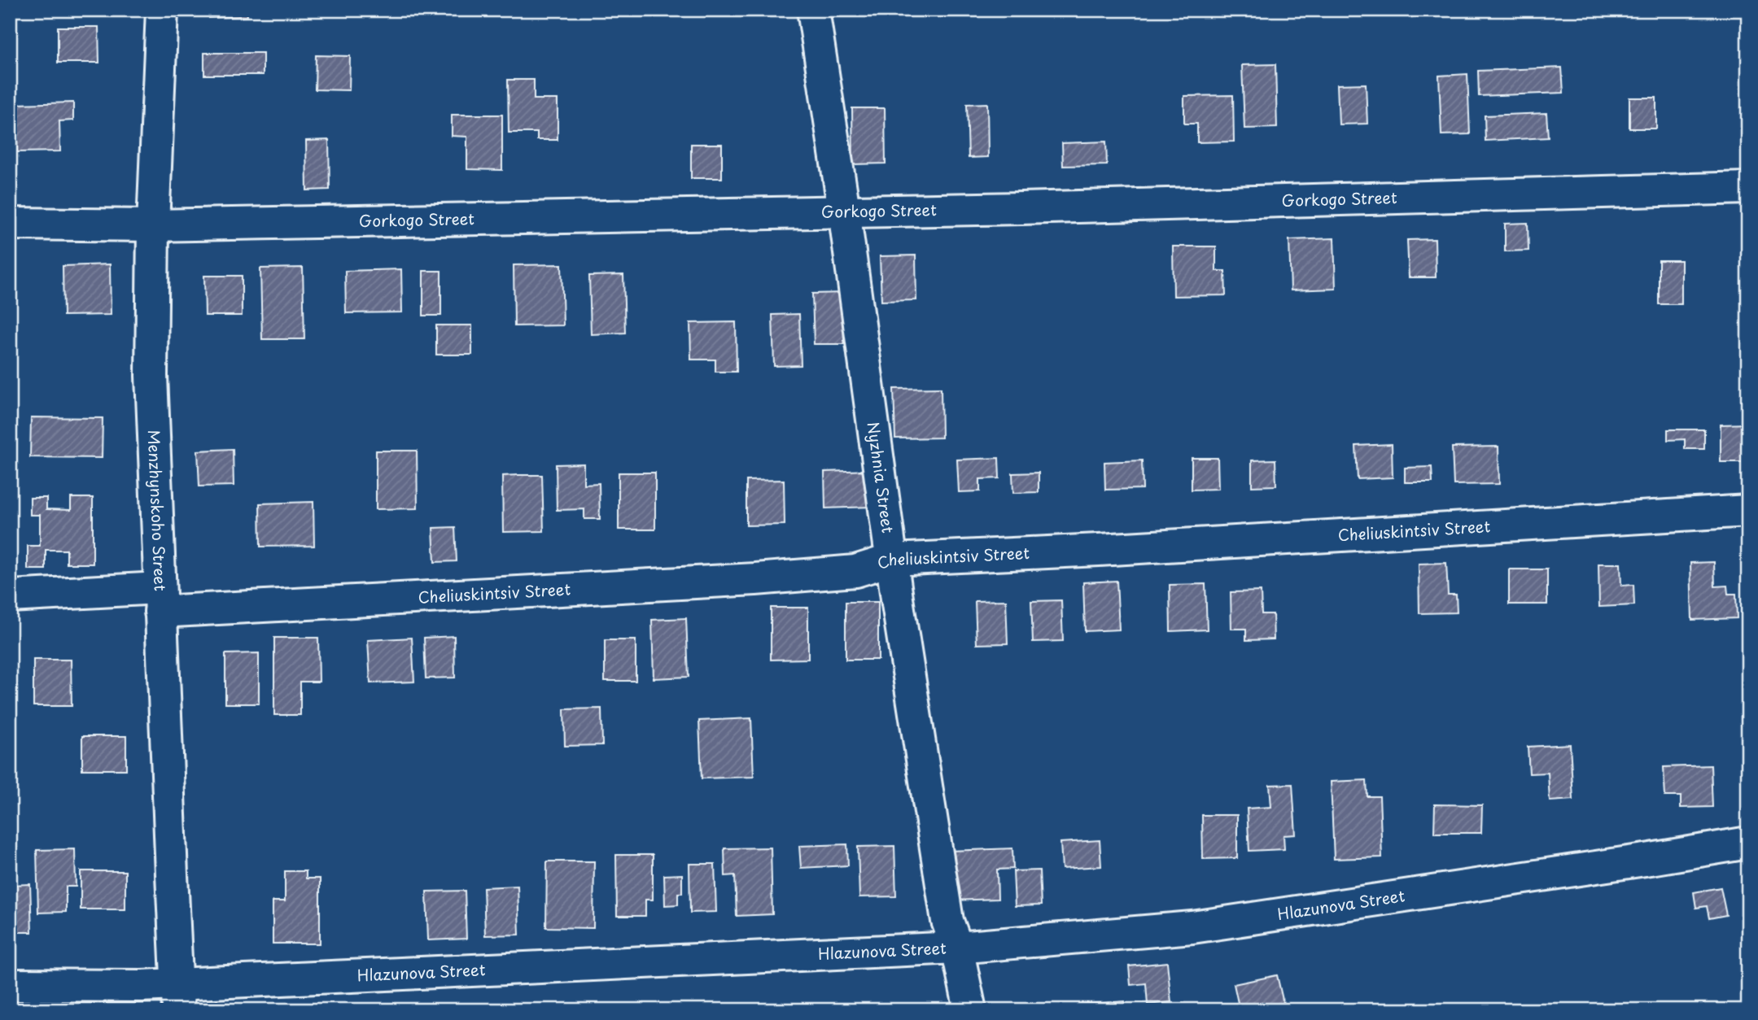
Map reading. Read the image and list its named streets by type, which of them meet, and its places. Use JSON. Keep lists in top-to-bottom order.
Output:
{
  "streets": {
    "street": [
      "Gorkogo Street",
      "Nyzhnia Street",
      "Menzhynskoho Street",
      "Cheliuskintsiv Street",
      "Hlazunova Street"
    ]
  },
  "crossings": [
    ["Gorkogo Street", "Nyzhnia Street"],
    ["Gorkogo Street", "Menzhynskoho Street"],
    ["Nyzhnia Street", "Cheliuskintsiv Street"],
    ["Nyzhnia Street", "Hlazunova Street"],
    ["Menzhynskoho Street", "Cheliuskintsiv Street"],
    ["Menzhynskoho Street", "Hlazunova Street"]
  ]
}
